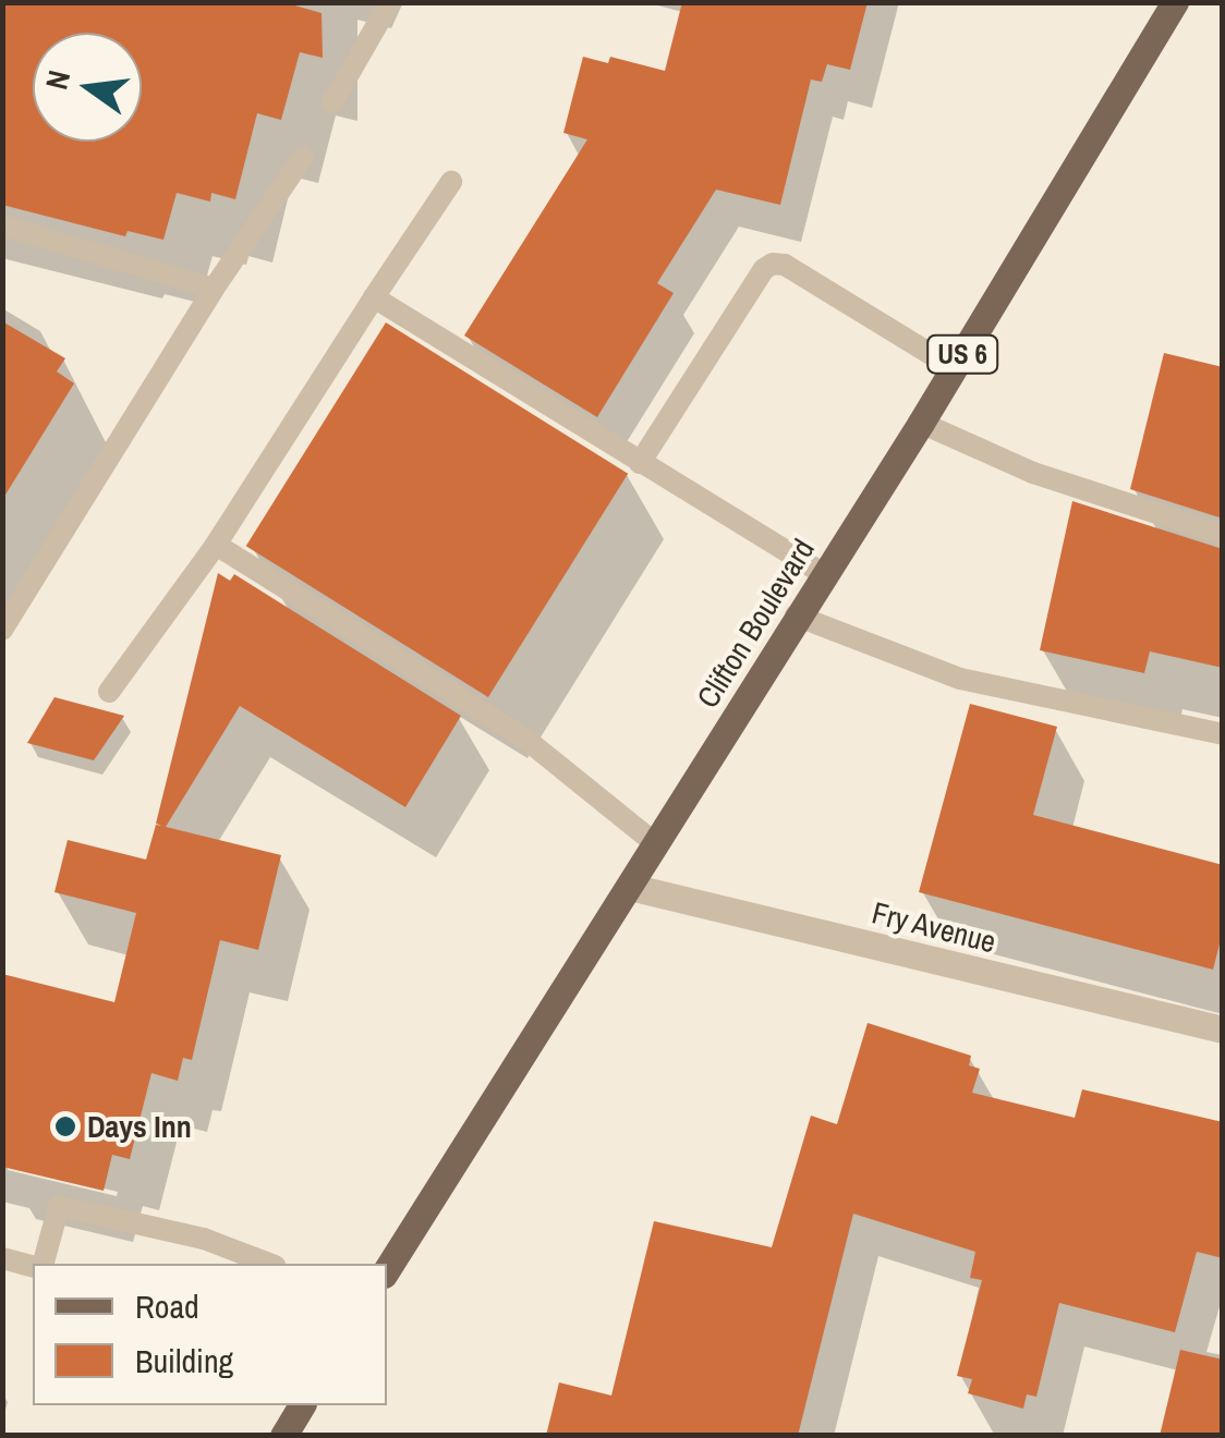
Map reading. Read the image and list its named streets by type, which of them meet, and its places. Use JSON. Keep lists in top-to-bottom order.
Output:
{
  "streets": {
    "main road": ["US 6", "Clifton Boulevard"],
    "street": ["Fry Avenue"]
  },
  "crossings": [
    ["Clifton Boulevard", "Fry Avenue"]
  ],
  "places": ["Days Inn"],
  "legend": ["Road", "Building"],
  "north": "left"
}
